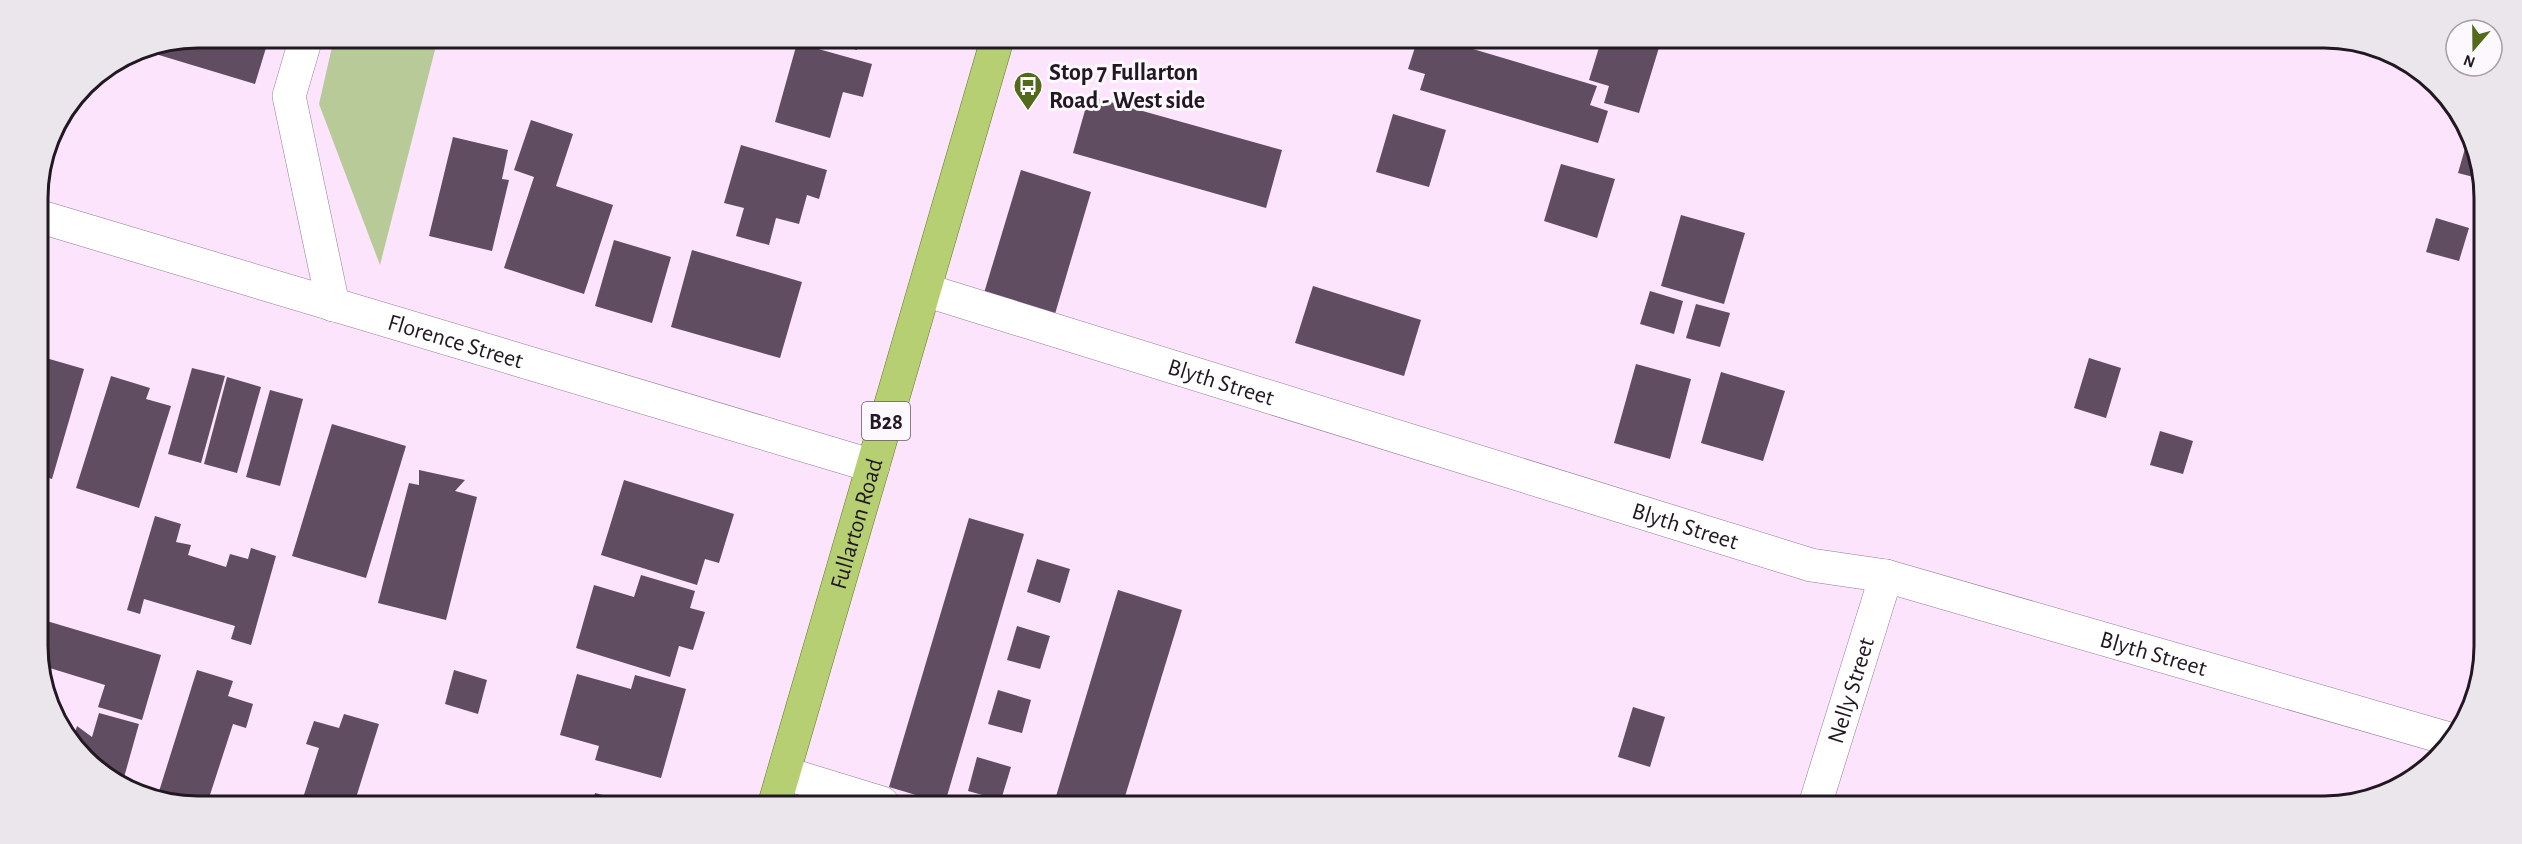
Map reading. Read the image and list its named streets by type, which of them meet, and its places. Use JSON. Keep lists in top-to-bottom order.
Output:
{
  "streets": {
    "main road": ["B28", "Fullarton Road"],
    "street": ["Florence Street", "Blyth Street", "Nelly Street"]
  },
  "crossings": [
    ["Florence Street", "Fullarton Road"],
    ["Blyth Street", "Fullarton Road"],
    ["Blyth Street", "Nelly Street"]
  ],
  "places": {
    "bus stop": ["Stop 7 Fullarton Road - West side"]
  },
  "north": "bottom"
}
